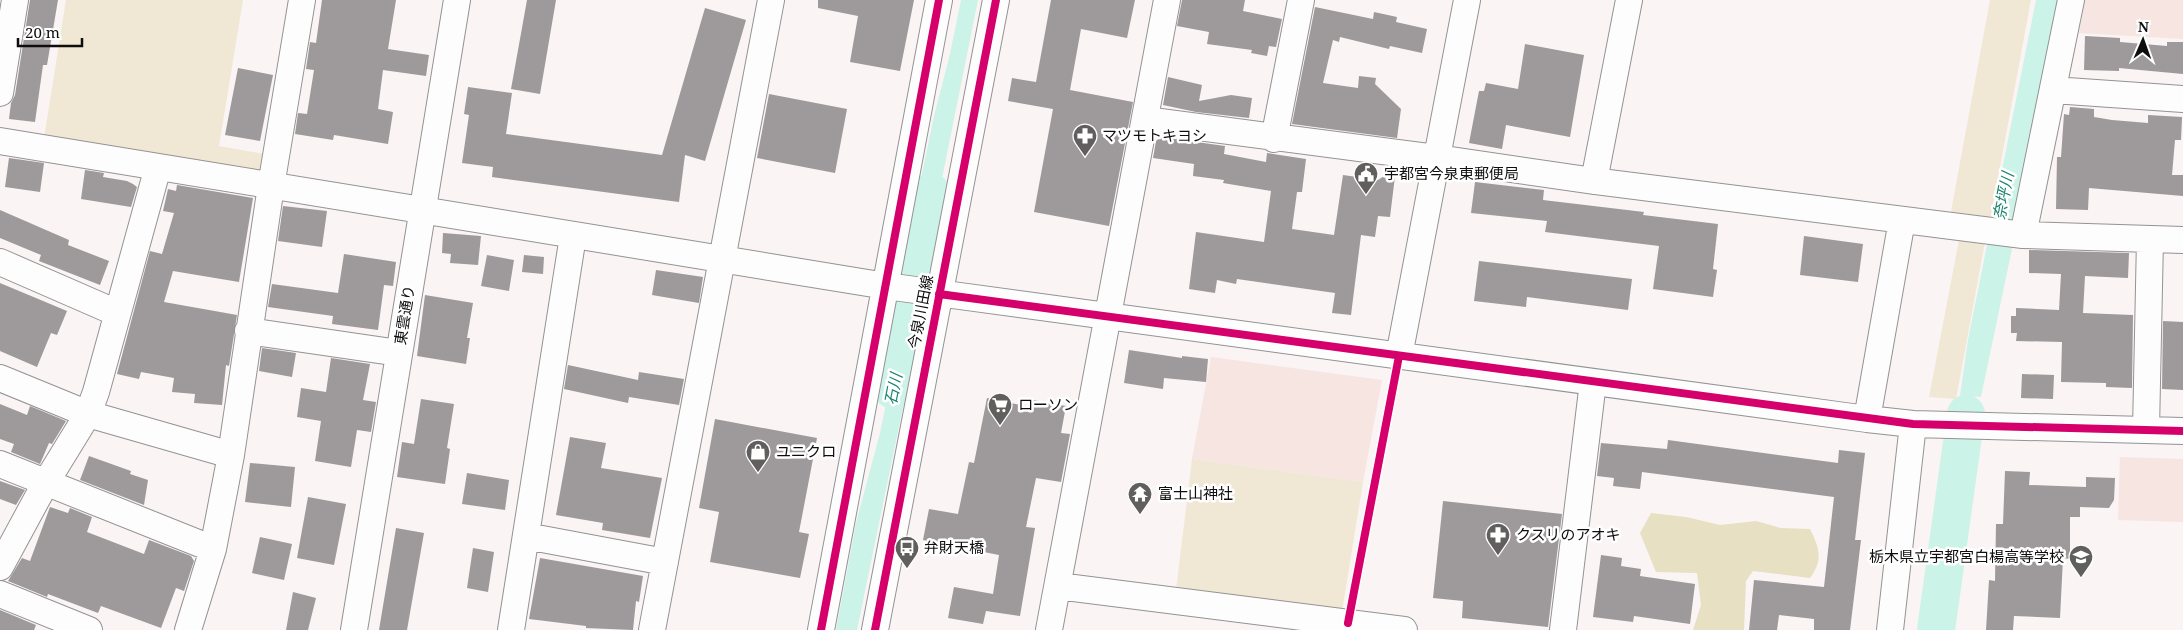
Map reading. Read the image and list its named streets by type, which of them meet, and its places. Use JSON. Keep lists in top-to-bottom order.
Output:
{
  "streets": {
    "street": ["今泉川田線", "東雲通り"]
  },
  "water": ["奈坪川", "石川"],
  "places": {
    "pharmacy": ["マツモトキヨシ", "クスリのアオキ"],
    "public building": ["宇都宮今泉東郵便局"],
    "supermarket": ["ローソン"],
    "shop": ["ユニクロ"],
    "temple": ["富士山神社"],
    "bus stop": ["弁財天橋"],
    "school or university": ["栃木県立宇都宮白楊高等学校"]
  },
  "scale_bar": "20 m",
  "north": "top"
}
